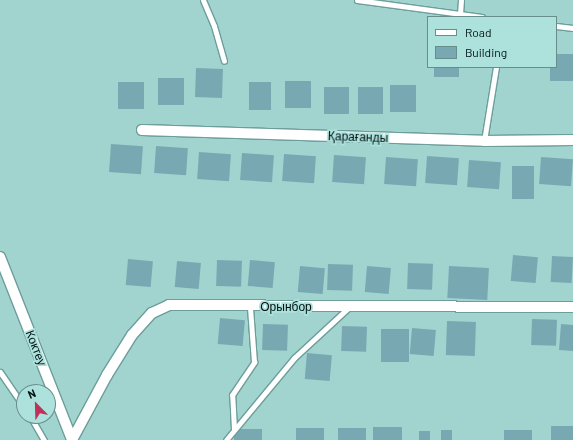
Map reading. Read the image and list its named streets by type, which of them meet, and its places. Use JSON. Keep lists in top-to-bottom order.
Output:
{
  "streets": {
    "street": ["Қарағанды", "Орынбор", "Коктеу"]
  },
  "crossings": [
    ["Орынбор", "Коктеу"]
  ],
  "legend": ["Road", "Building"],
  "north": "top left"
}
